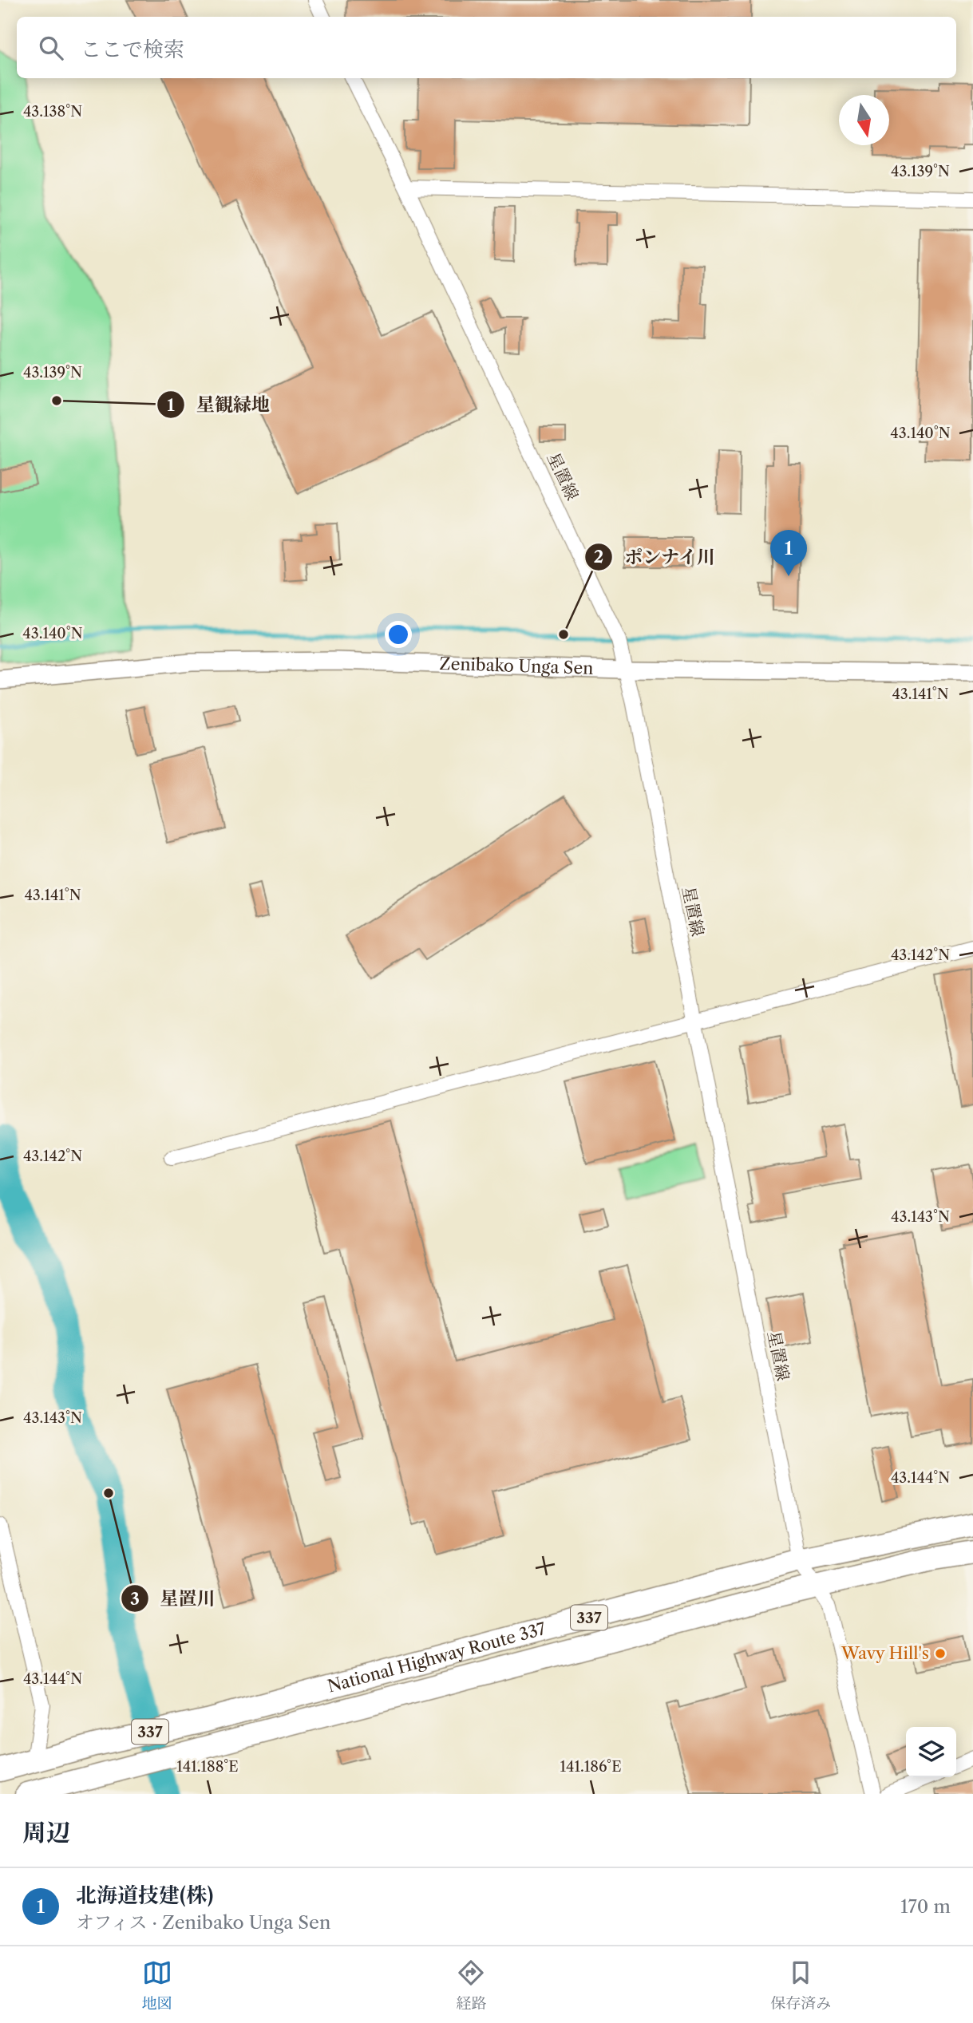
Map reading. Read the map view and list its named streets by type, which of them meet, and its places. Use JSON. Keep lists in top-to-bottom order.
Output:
{
  "streets": {
    "highway": ["337", "National Highway Route 337"],
    "street": ["星置線", "Zenibako Unga Sen"]
  },
  "crossings": [
    ["星置線", "Zenibako Unga Sen"],
    ["星置線", "National Highway Route 337"]
  ],
  "places": [
    "星観緑地",
    "ポンナイ川",
    "星置川",
    "Wavy Hill's"
  ],
  "north": "bottom",
  "page": {
    "search": "ここで検索",
    "pins": "1",
    "heading": "周辺",
    "list": [
      {
        "mark": "1",
        "name": "北海道技建(株)",
        "note": "オフィス · Zenibako Unga Sen",
        "value": "170 m"
      }
    ],
    "nav": ["地図", "経路", "保存済み"]
  },
  "coordinates": [
    "43.138°N",
    "43.139°N",
    "43.140°N",
    "43.141°N",
    "43.142°N",
    "43.143°N",
    "43.144°N",
    "141.188°E",
    "141.186°E"
  ]
}
